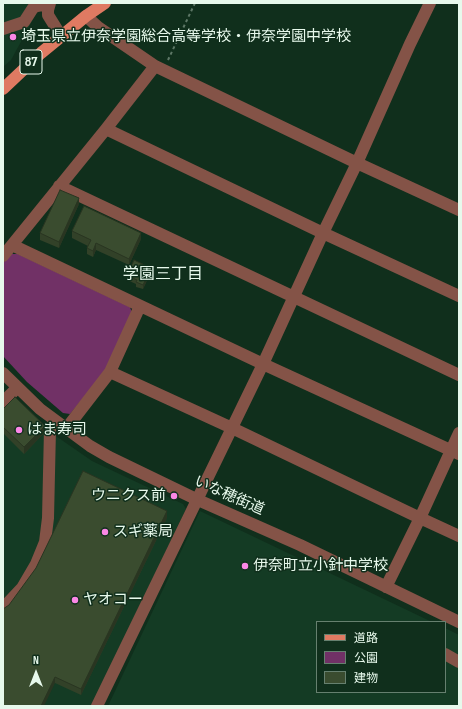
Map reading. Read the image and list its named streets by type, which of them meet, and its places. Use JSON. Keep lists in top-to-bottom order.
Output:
{
  "streets": {
    "main road": ["87"],
    "street": ["いな穂街道"]
  },
  "districts": ["学園三丁目"],
  "places": [
    "埼玉県立伊奈学園総合高等学校・伊奈学園中学校",
    "はま寿司",
    "ウニクス前",
    "スギ薬局",
    "伊奈町立小針中学校",
    "ヤオコー"
  ],
  "legend": ["道路", "公園", "建物"],
  "north": "top"
}
